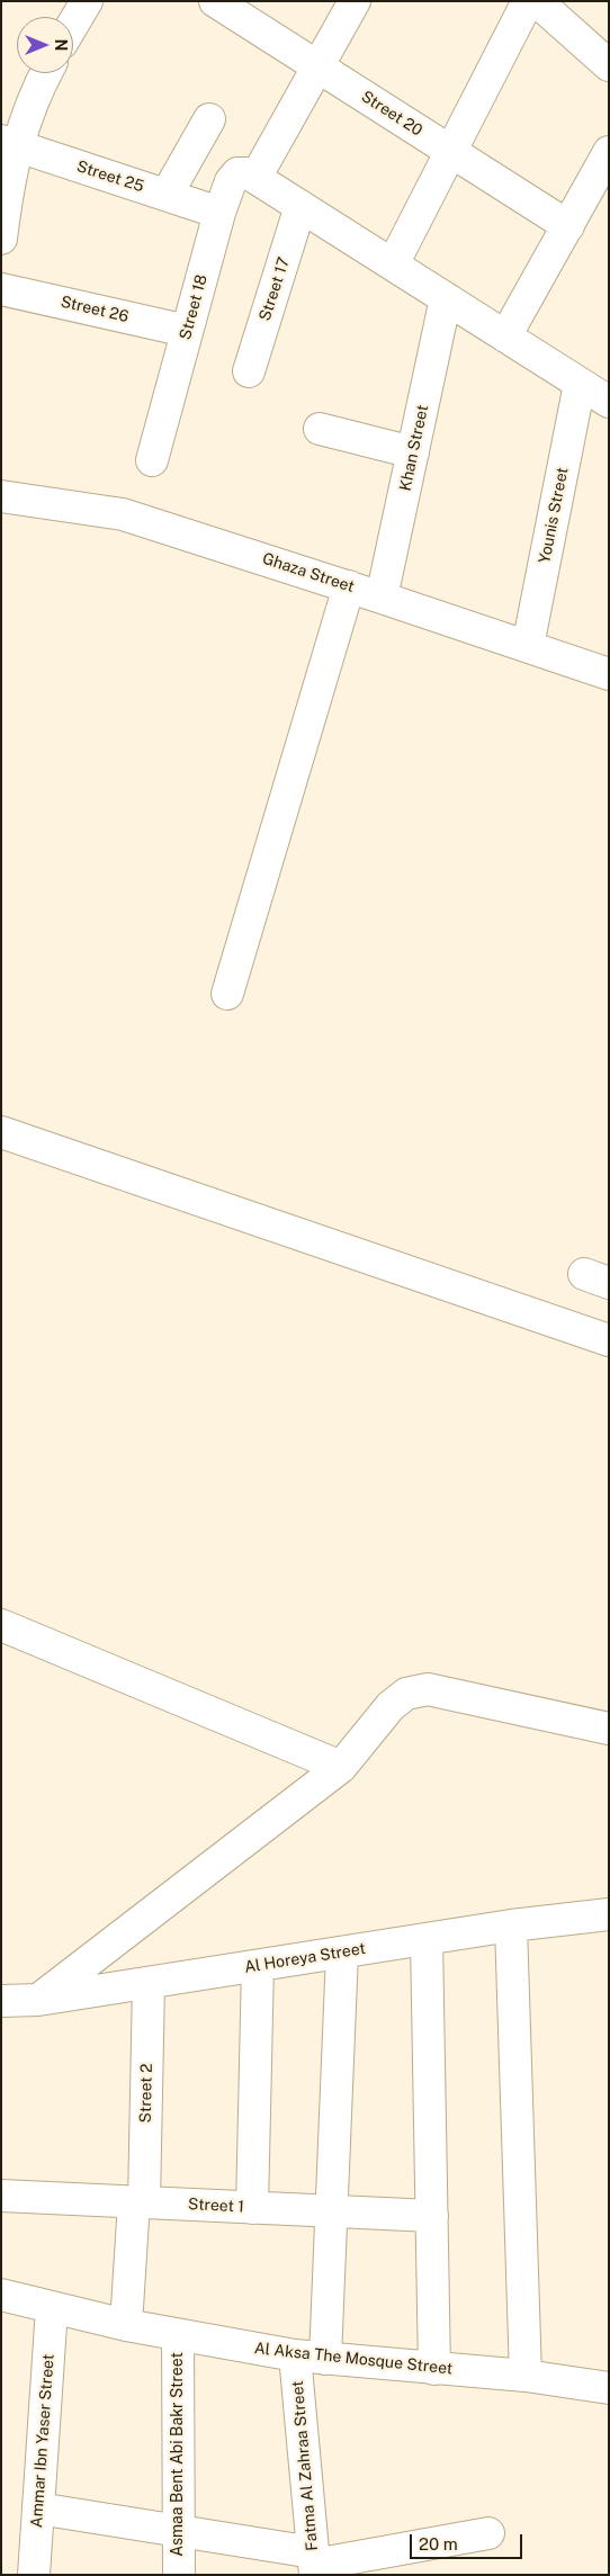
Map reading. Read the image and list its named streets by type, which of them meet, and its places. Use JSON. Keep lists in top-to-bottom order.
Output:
{
  "streets": {
    "street": [
      "Street 20",
      "Street 25",
      "Street 17",
      "Street 18",
      "Street 26",
      "Khan Street",
      "Younis Street",
      "Ghaza Street",
      "Al Horeya Street",
      "Street 2",
      "Street 1",
      "Al Aksa The Mosque Street",
      "Ammar Ibn Yaser Street",
      "Asmaa Bent Abi Bakr Street",
      "Fatma Al Zahraa Street"
    ]
  },
  "crossings": [
    ["Street 25", "Street 18"],
    ["Street 18", "Street 26"],
    ["Khan Street", "Ghaza Street"],
    ["Younis Street", "Ghaza Street"],
    ["Al Horeya Street", "Street 2"],
    ["Street 2", "Street 1"],
    ["Street 2", "Al Aksa The Mosque Street"],
    ["Al Aksa The Mosque Street", "Ammar Ibn Yaser Street"],
    ["Al Aksa The Mosque Street", "Asmaa Bent Abi Bakr Street"],
    ["Al Aksa The Mosque Street", "Fatma Al Zahraa Street"]
  ],
  "scale_bar": "20 m",
  "north": "right"
}
